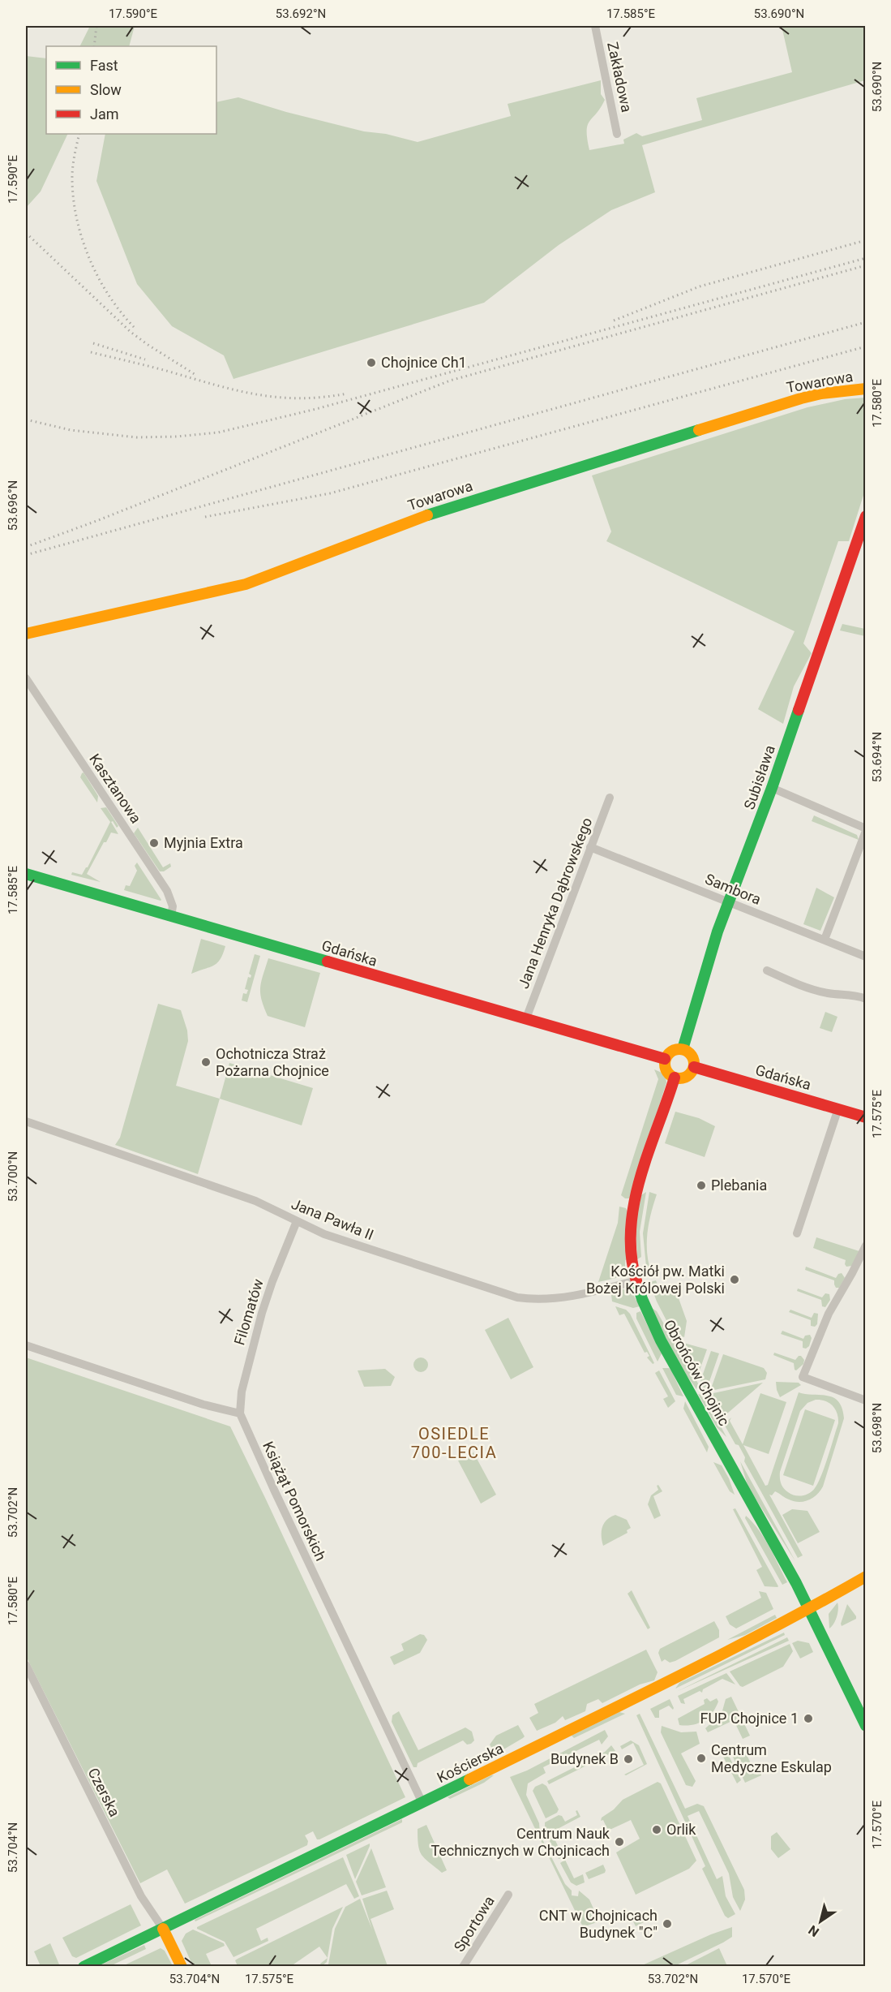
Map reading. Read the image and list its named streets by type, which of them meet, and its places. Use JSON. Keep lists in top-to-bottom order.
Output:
{
  "streets": {
    "street": [
      "Zakładowa",
      "Towarowa",
      "Subisława",
      "Kasztanowa",
      "Sambora",
      "Jana Henryka Dąbrowskego",
      "Gdańska",
      "Jana Pawła II",
      "Filomatów",
      "Obrońców Chojnic",
      "Książąt Pomorskich",
      "Kościerska",
      "Czerska",
      "Sportowa"
    ]
  },
  "crossings": [
    ["Subisława", "Sambora"],
    ["Subisława", "Gdańska"],
    ["Subisława", "Obrońców Chojnic"],
    ["Kasztanowa", "Gdańska"],
    ["Sambora", "Jana Henryka Dąbrowskego"],
    ["Jana Henryka Dąbrowskego", "Gdańska"],
    ["Gdańska", "Obrońców Chojnic"],
    ["Jana Pawła II", "Filomatów"],
    ["Jana Pawła II", "Obrońców Chojnic"],
    ["Filomatów", "Książąt Pomorskich"],
    ["Obrońców Chojnic", "Kościerska"],
    ["Książąt Pomorskich", "Kościerska"],
    ["Kościerska", "Czerska"]
  ],
  "districts": ["OSIEDLE 700-LECIA"],
  "places": [
    "Chojnice Ch1",
    "Myjnia Extra",
    "Ochotnicza Straż Pożarna Chojnice",
    "Plebania",
    "Kościół pw. Matki Bożej Królowej Polski",
    "FUP Chojnice 1",
    "Centrum Medyczne Eskulap",
    "Budynek B",
    "Orlik",
    "Centrum Nauk Technicznych w Chojnicach",
    "CNT w Chojnicach Budynek \"C\""
  ],
  "legend": ["Fast", "Slow", "Jam"],
  "north": "bottom left",
  "coordinates": [
    "17.590°E",
    "53.692°N",
    "17.585°E",
    "53.690°N",
    "17.580°E",
    "53.696°N",
    "53.694°N",
    "17.575°E",
    "53.700°N",
    "53.698°N",
    "53.702°N",
    "17.570°E",
    "53.704°N"
  ]
}
